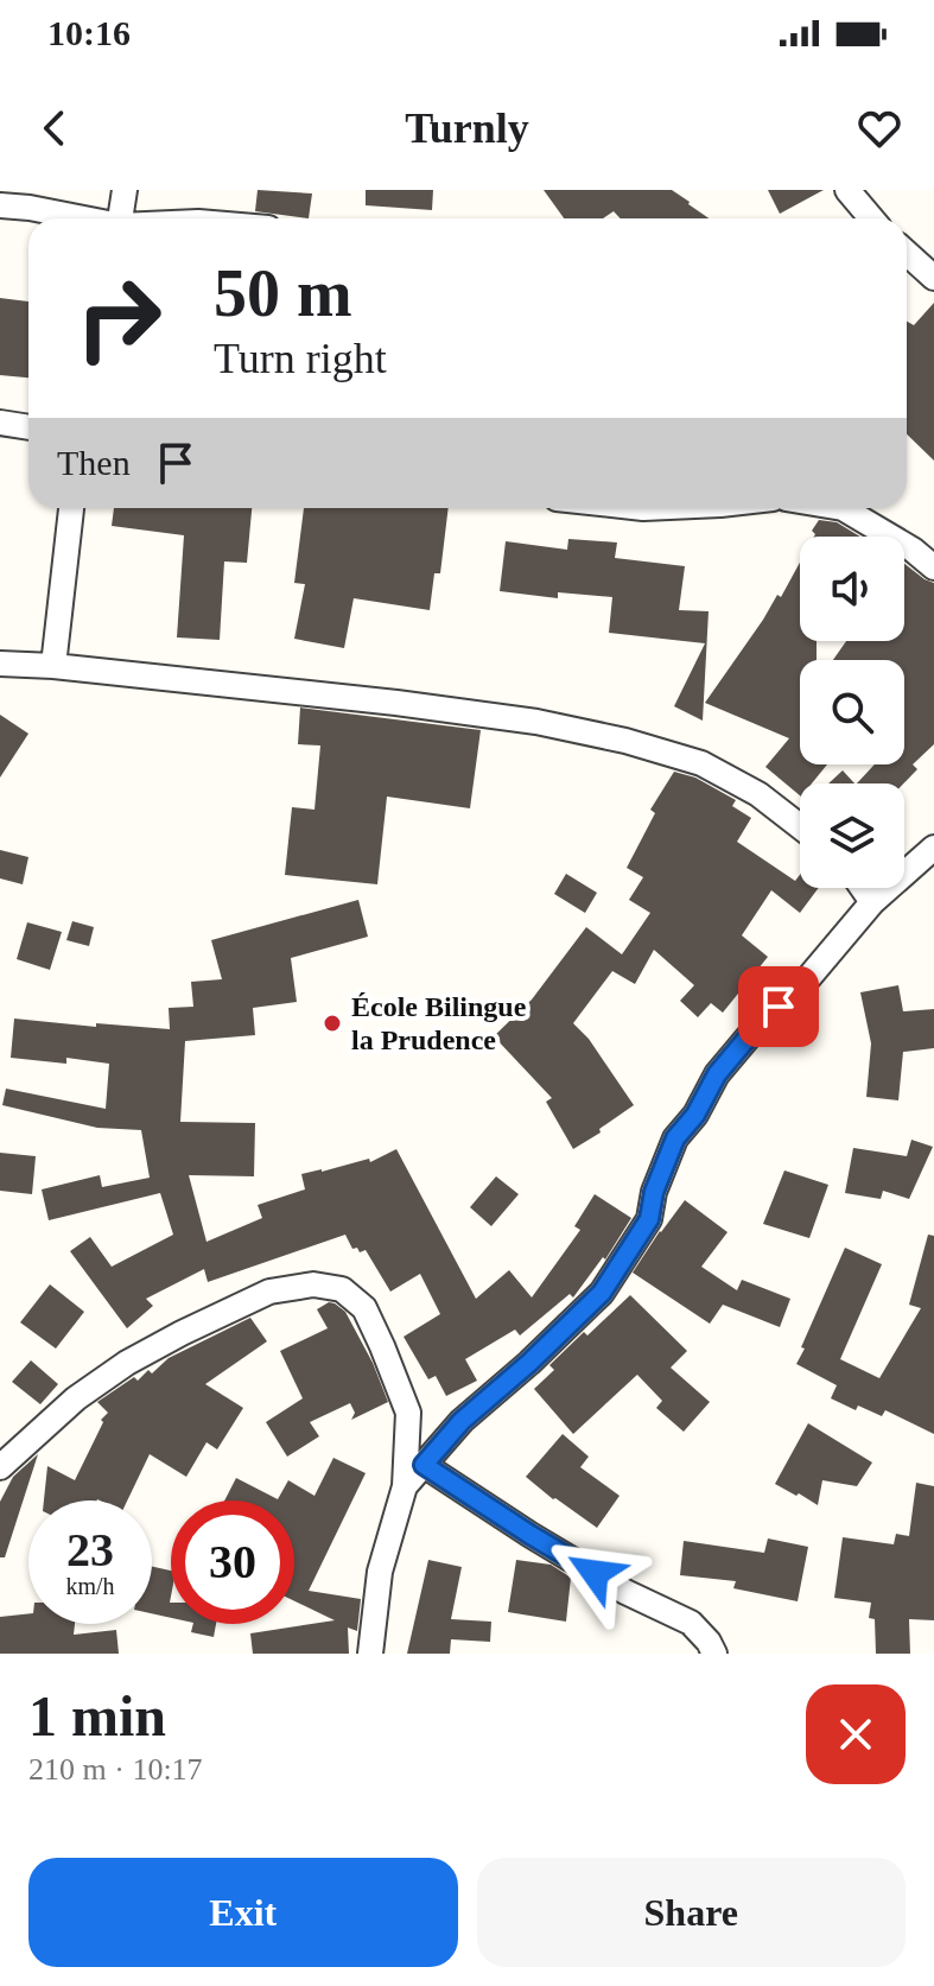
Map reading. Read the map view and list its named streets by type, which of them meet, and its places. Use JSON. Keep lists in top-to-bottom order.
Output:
{
  "places": ["École Bilingue la Prudence"],
  "page": {
    "status": "10:16",
    "header": "Turnly",
    "turn": ["50 m", "Turn right"],
    "then": "Then",
    "speed": "23 km/h",
    "limit": "30",
    "heading": ["1 min", "210 m · 10:17"],
    "buttons": ["Exit", "Share"]
  }
}
